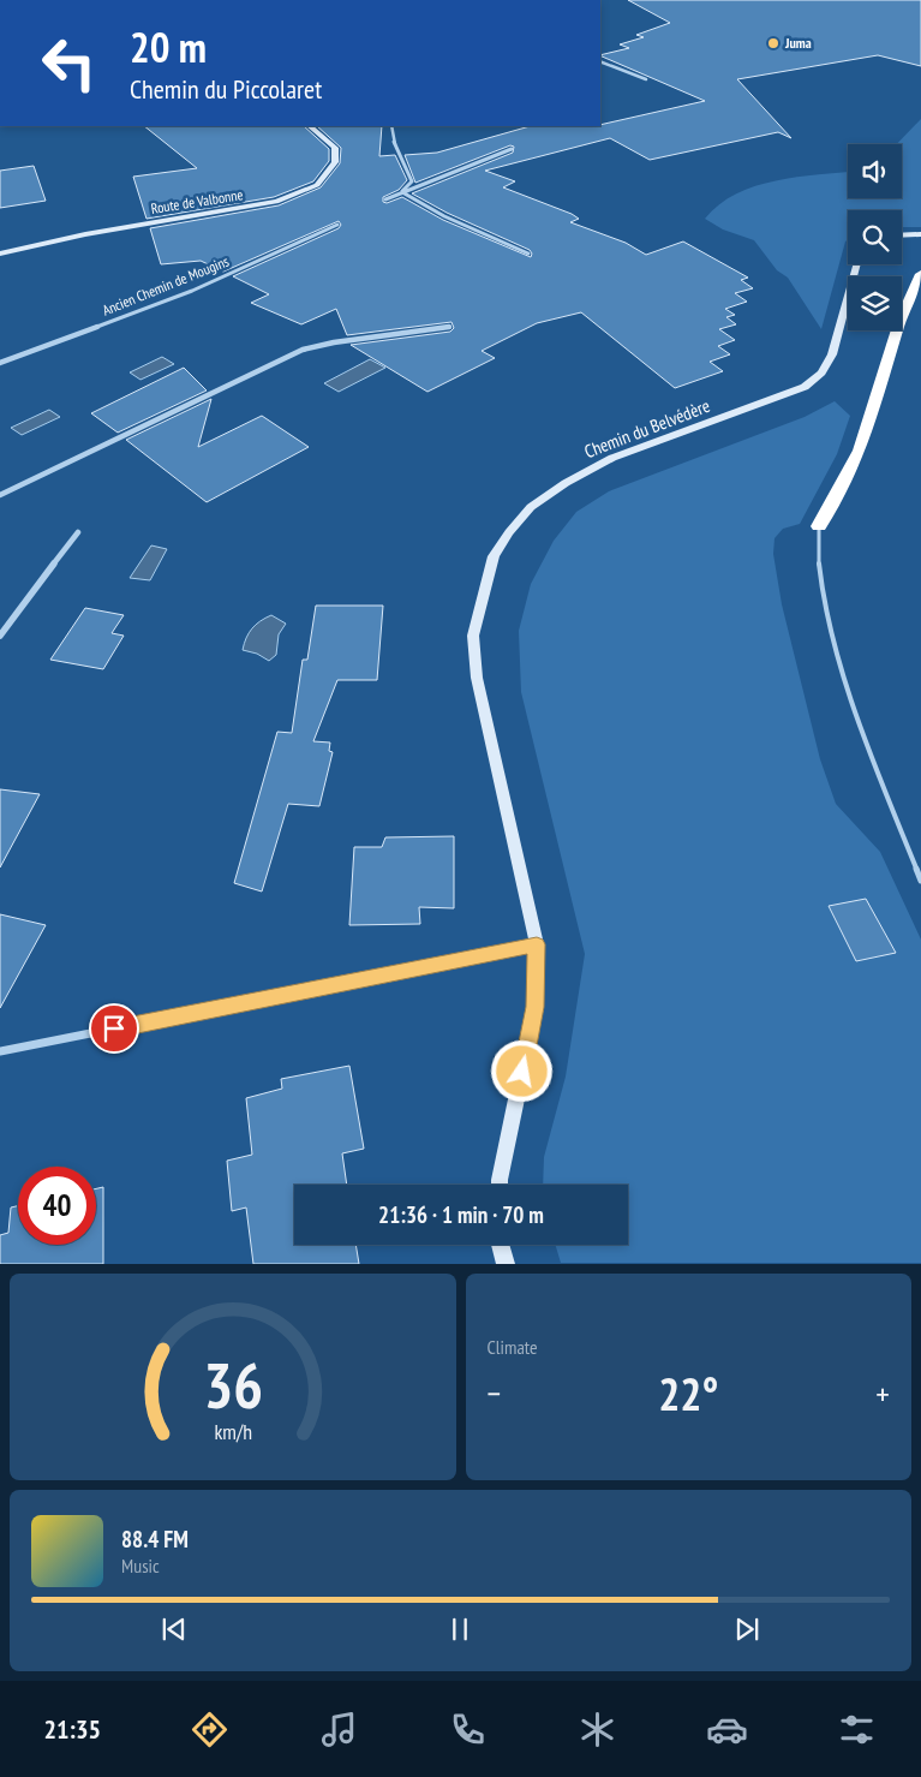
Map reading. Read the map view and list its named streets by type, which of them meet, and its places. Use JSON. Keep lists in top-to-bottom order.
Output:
{
  "streets": {
    "street": ["Route de Valbonne", "Ancien Chemin de Mougins", "Chemin du Belvédère"]
  },
  "places": ["Juma"],
  "page": {
    "turn": ["20 m", "Chemin du Piccolaret"],
    "limit": "40",
    "trip": "21:36 · 1 min · 70 m",
    "tile": "Climate",
    "heat": ["−", "22°", "+"],
    "song": ["88.4 FM", "Music"],
    "tabs": "21:35",
    "gauge": ["36", "km/h"]
  }
}
